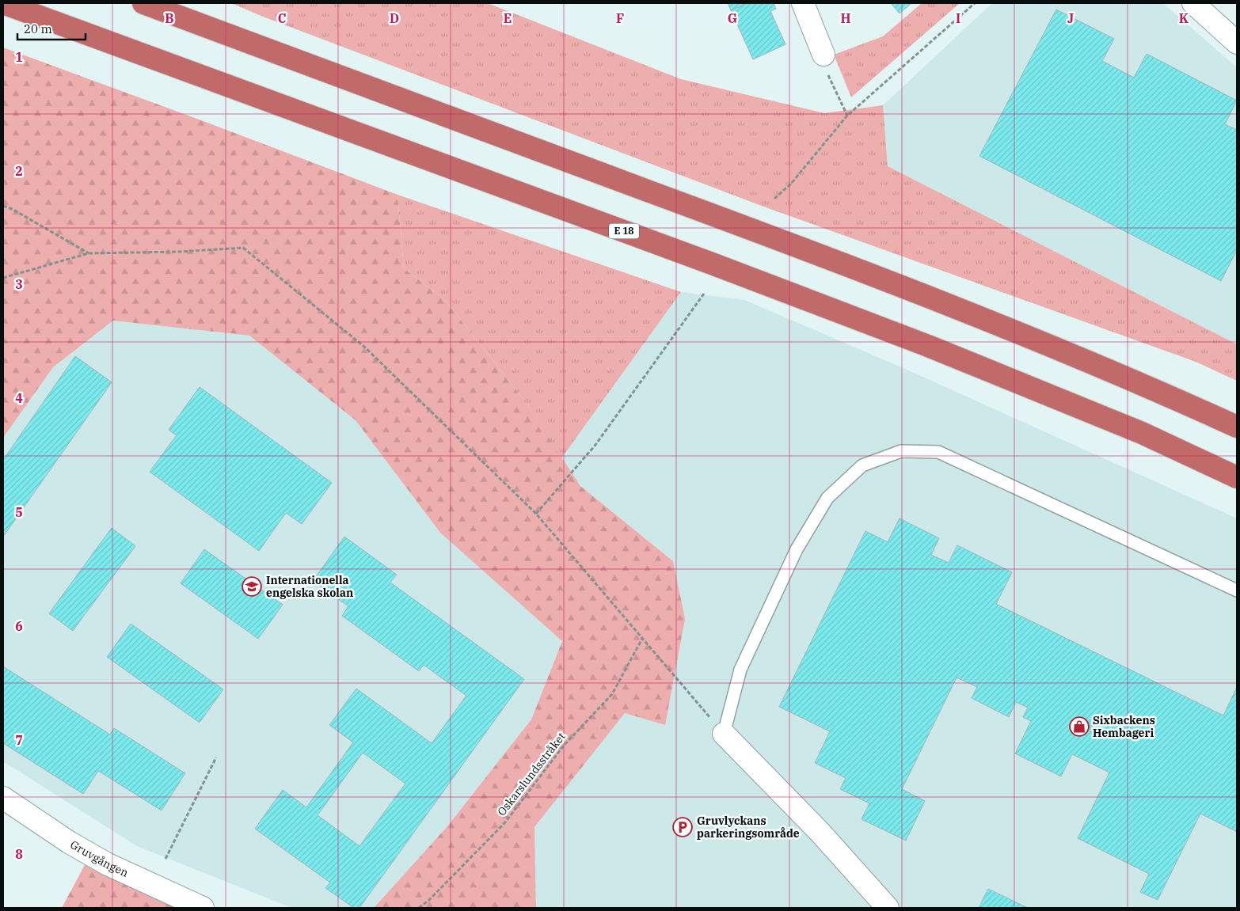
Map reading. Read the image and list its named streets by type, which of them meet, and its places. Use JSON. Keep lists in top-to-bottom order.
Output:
{
  "streets": {
    "highway": ["E 18"],
    "street": ["Gruvgången"],
    "path": ["Oskarslundsstråket"]
  },
  "places": {
    "school or university": ["Internationella engelska skolan"],
    "shop": ["Sixbackens Hembageri"],
    "parking": ["Gruvlyckans parkeringsområde"]
  },
  "scale_bar": "20 m",
  "grid": {
    "columns": [
      "B",
      "C",
      "D",
      "E",
      "F",
      "G",
      "H",
      "I",
      "J",
      "K"
    ],
    "rows": [
      "1",
      "2",
      "3",
      "4",
      "5",
      "6",
      "7",
      "8"
    ]
  }
}
